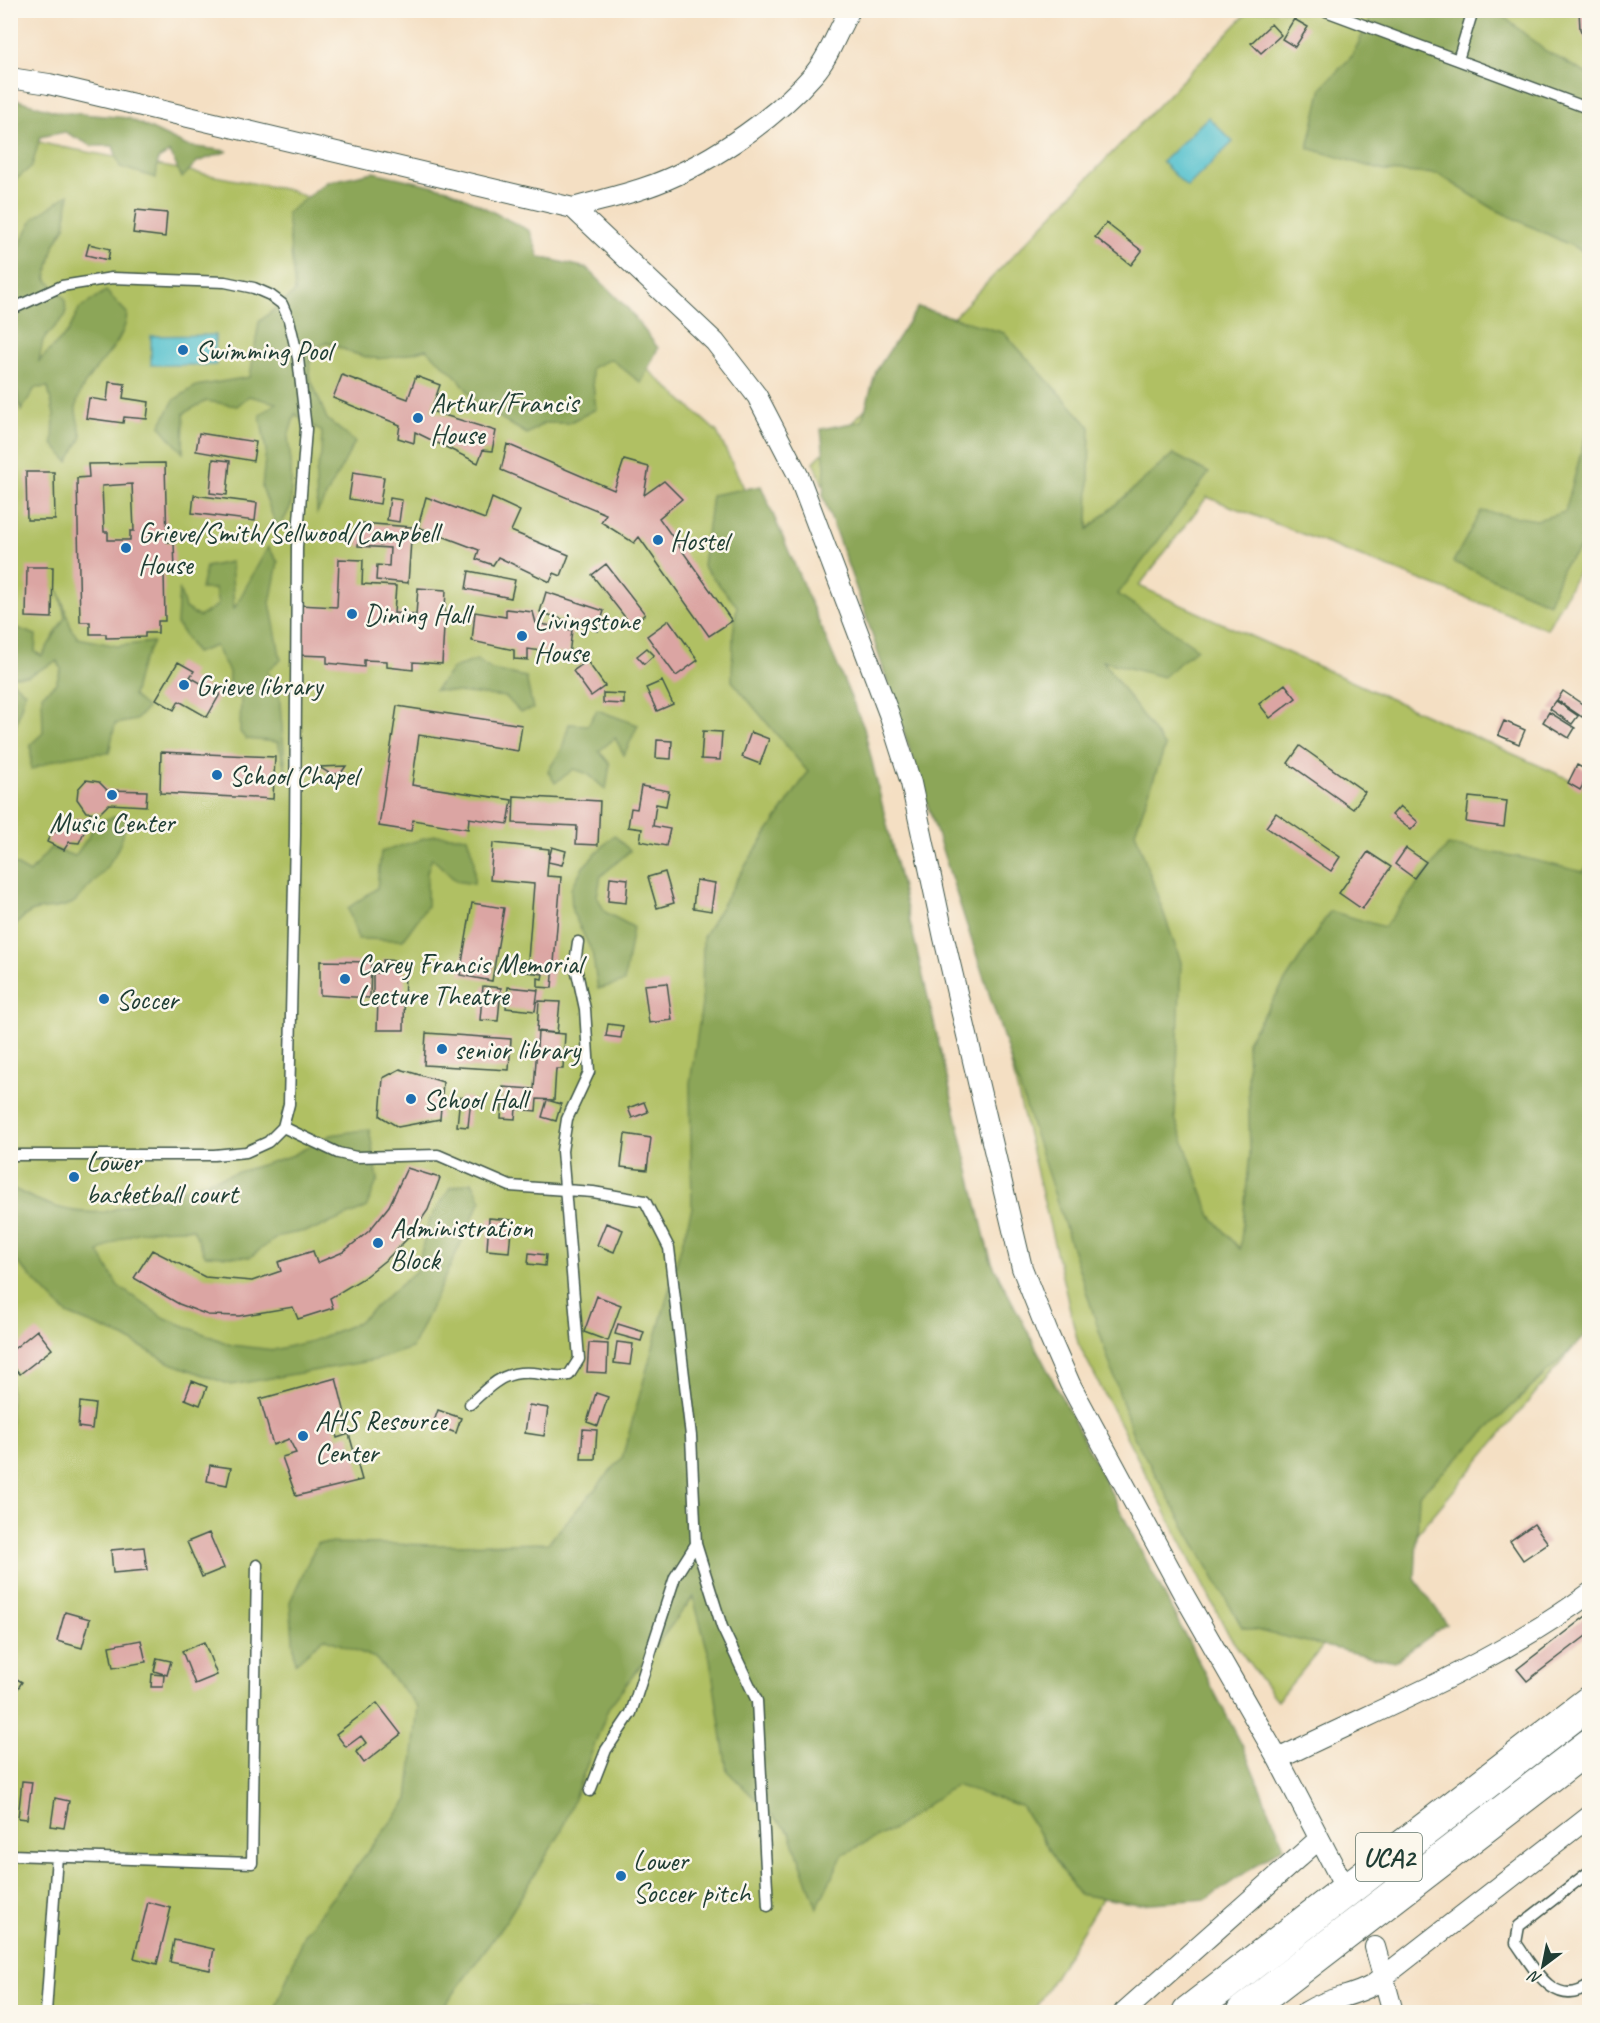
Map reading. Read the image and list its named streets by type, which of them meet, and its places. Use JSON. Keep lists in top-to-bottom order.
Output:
{
  "streets": {
    "highway": ["UCA2"]
  },
  "places": [
    "Swimming Pool",
    "Arthur/Francis House",
    "Hostel",
    "Grieve/Smith/Sellwood/Campbell House",
    "Dining Hall",
    "Livingstone House",
    "Grieve library",
    "School Chapel",
    "Music Center",
    "Carey Francis Memorial Lecture Theatre",
    "Soccer",
    "senior library",
    "School Hall",
    "Lower basketball court",
    "Administration Block",
    "AHS Resource Center",
    "Lower Soccer pitch"
  ],
  "north": "bottom left"
}
